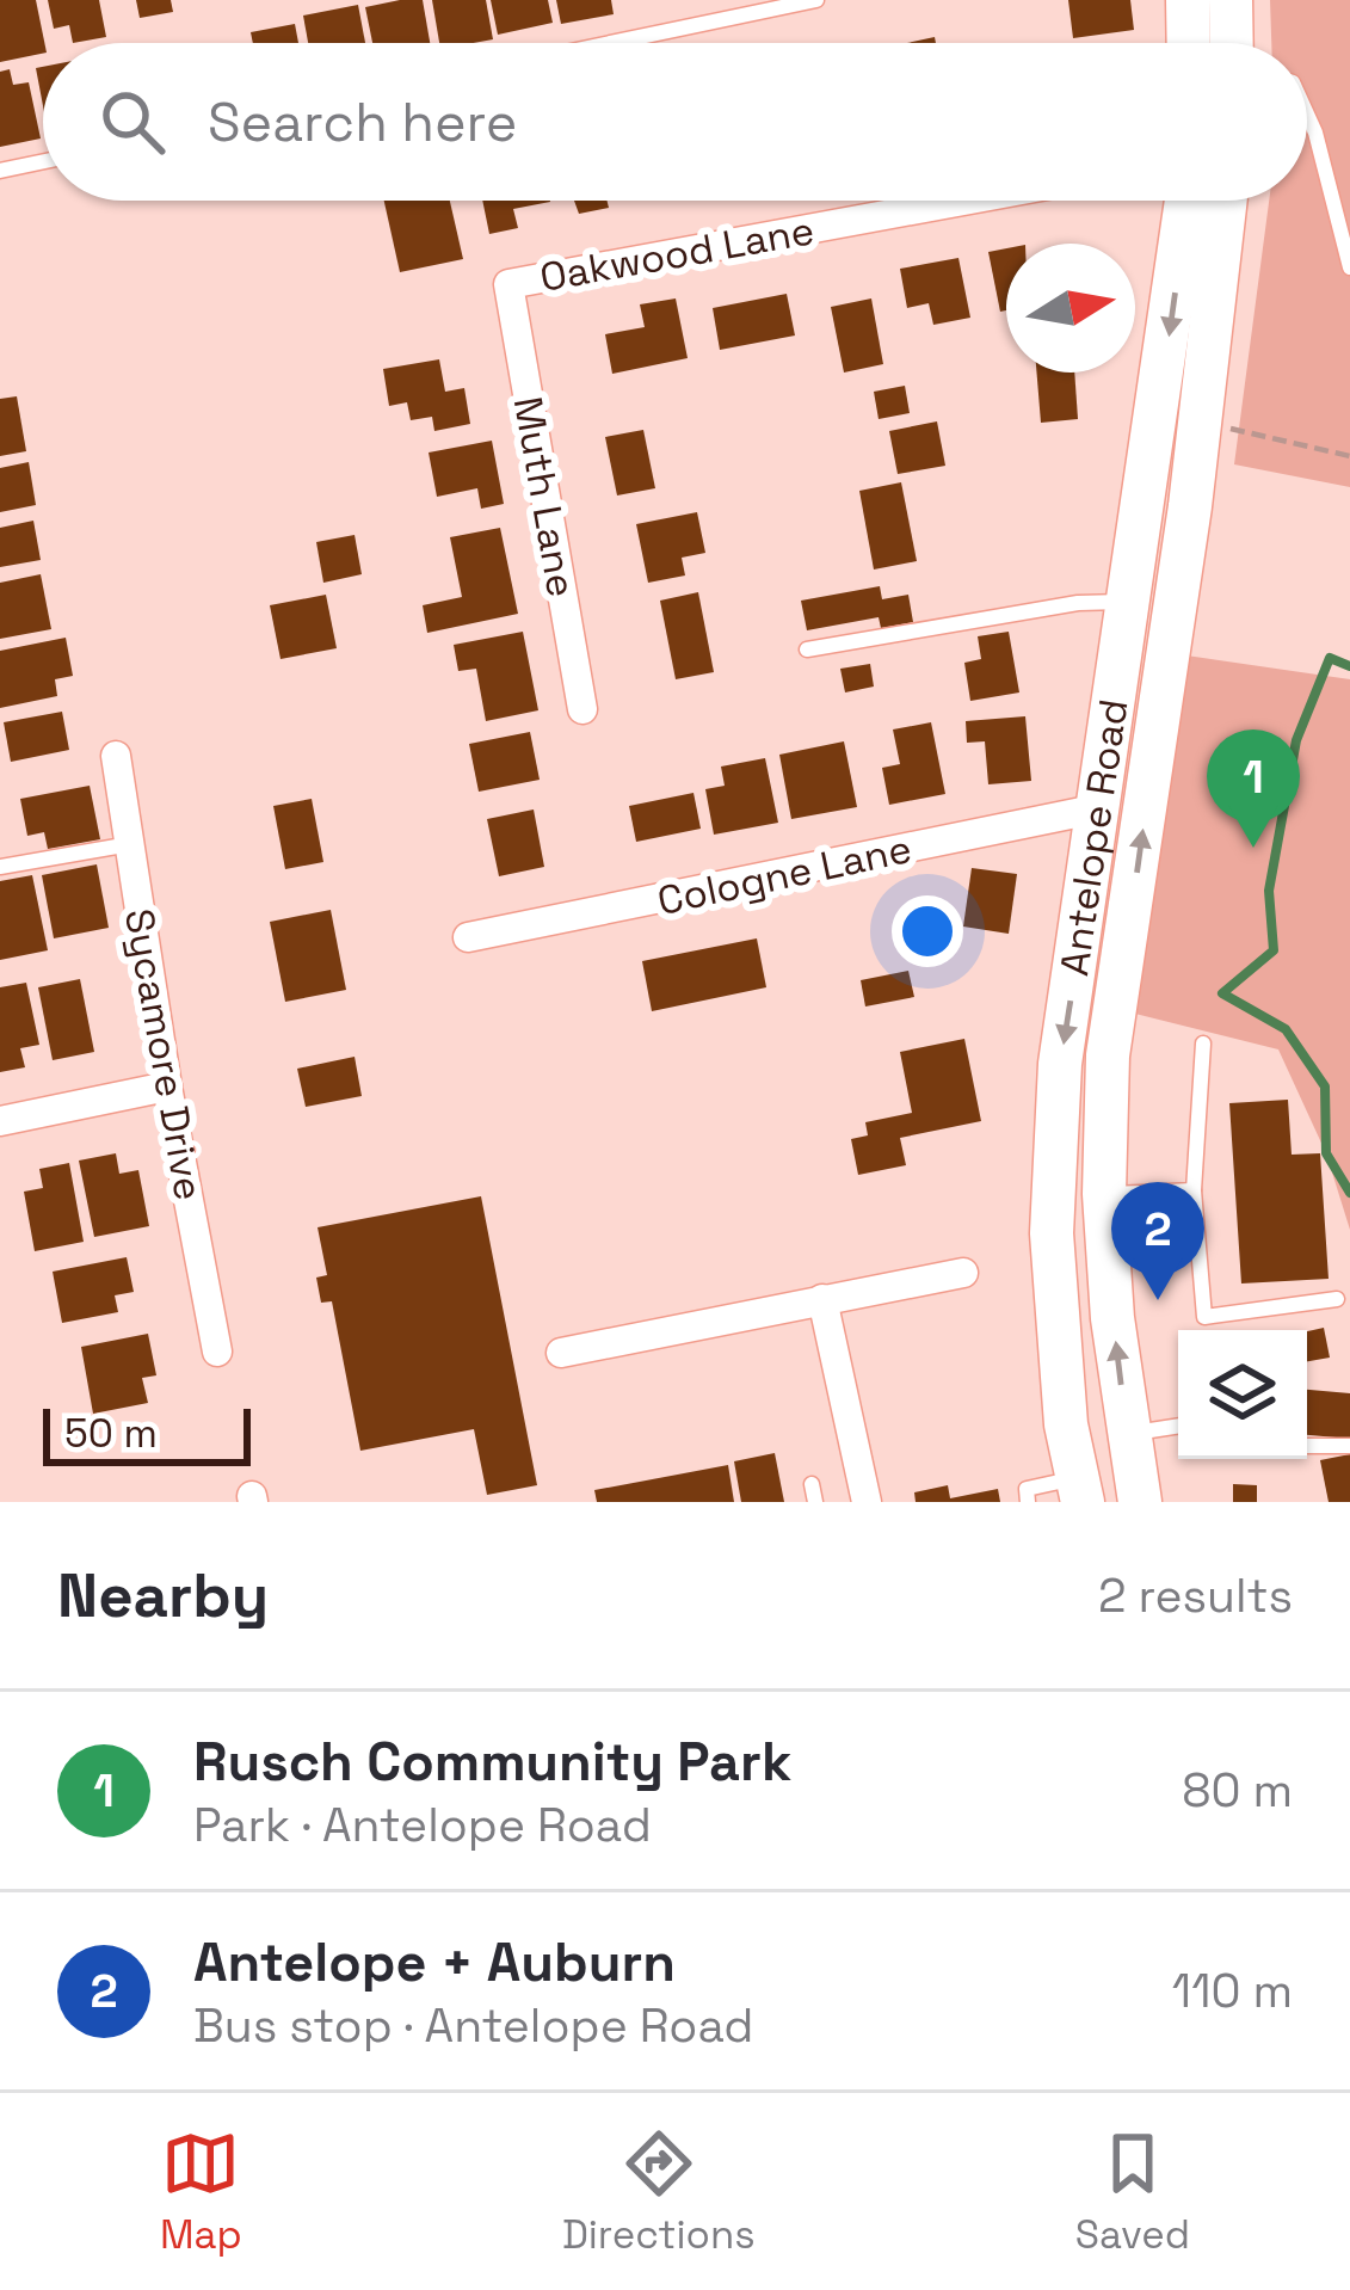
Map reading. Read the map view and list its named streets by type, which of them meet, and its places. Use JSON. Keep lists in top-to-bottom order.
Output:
{
  "streets": {
    "main road": ["Antelope Road"],
    "street": [
      "Oakwood Lane",
      "Muth Lane",
      "Cologne Lane",
      "Sycamore Drive"
    ]
  },
  "crossings": [
    ["Oakwood Lane", "Muth Lane"],
    ["Antelope Road", "Cologne Lane"]
  ],
  "scale_bar": "50 m",
  "north": "right",
  "page": {
    "search": "Search here",
    "pins": ["1", "2"],
    "scale": "50 m",
    "heading": ["Nearby", "2 results"],
    "list": [
      {
        "mark": "1",
        "name": "Rusch Community Park",
        "note": "Park · Antelope Road",
        "value": "80 m"
      },
      {
        "mark": "2",
        "name": "Antelope + Auburn",
        "note": "Bus stop · Antelope Road",
        "value": "110 m"
      }
    ],
    "nav": ["Map", "Directions", "Saved"]
  }
}
